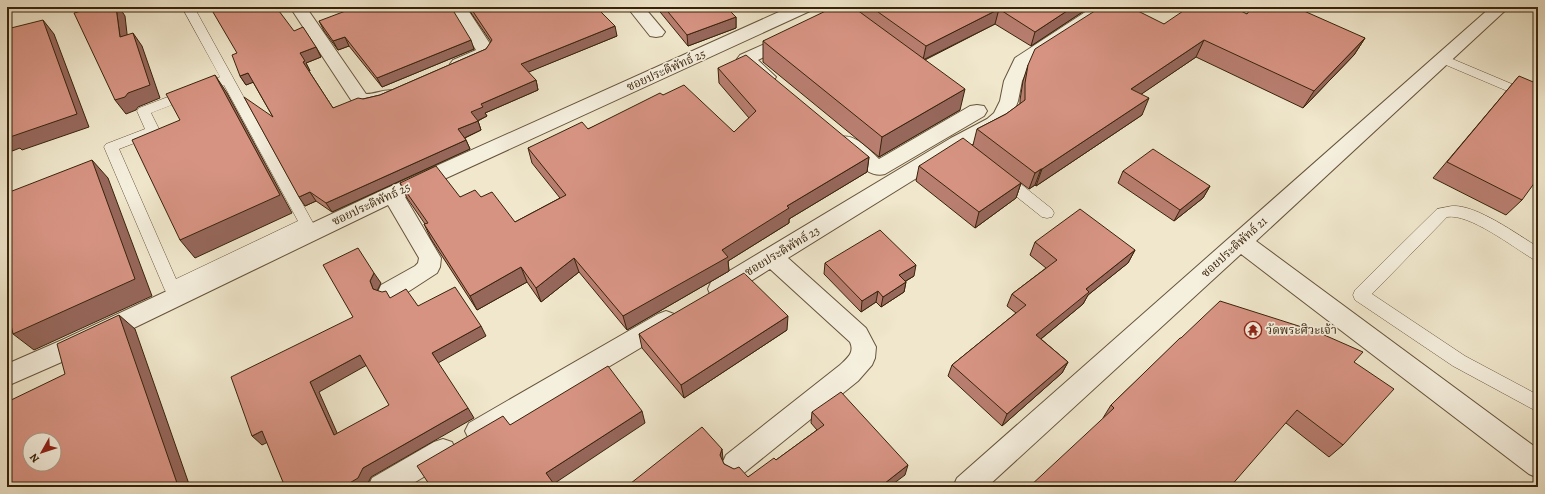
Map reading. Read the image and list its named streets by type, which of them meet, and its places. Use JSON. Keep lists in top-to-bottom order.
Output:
{
  "streets": {
    "street": ["ซอยประดิพัทธ์ 25", "ซอยประดิพัทธ์ 21", "ซอยประดิพัทธ์ 23"]
  },
  "places": {
    "temple": ["วัดพระศิวะเจ้า"]
  },
  "north": "bottom left"
}
